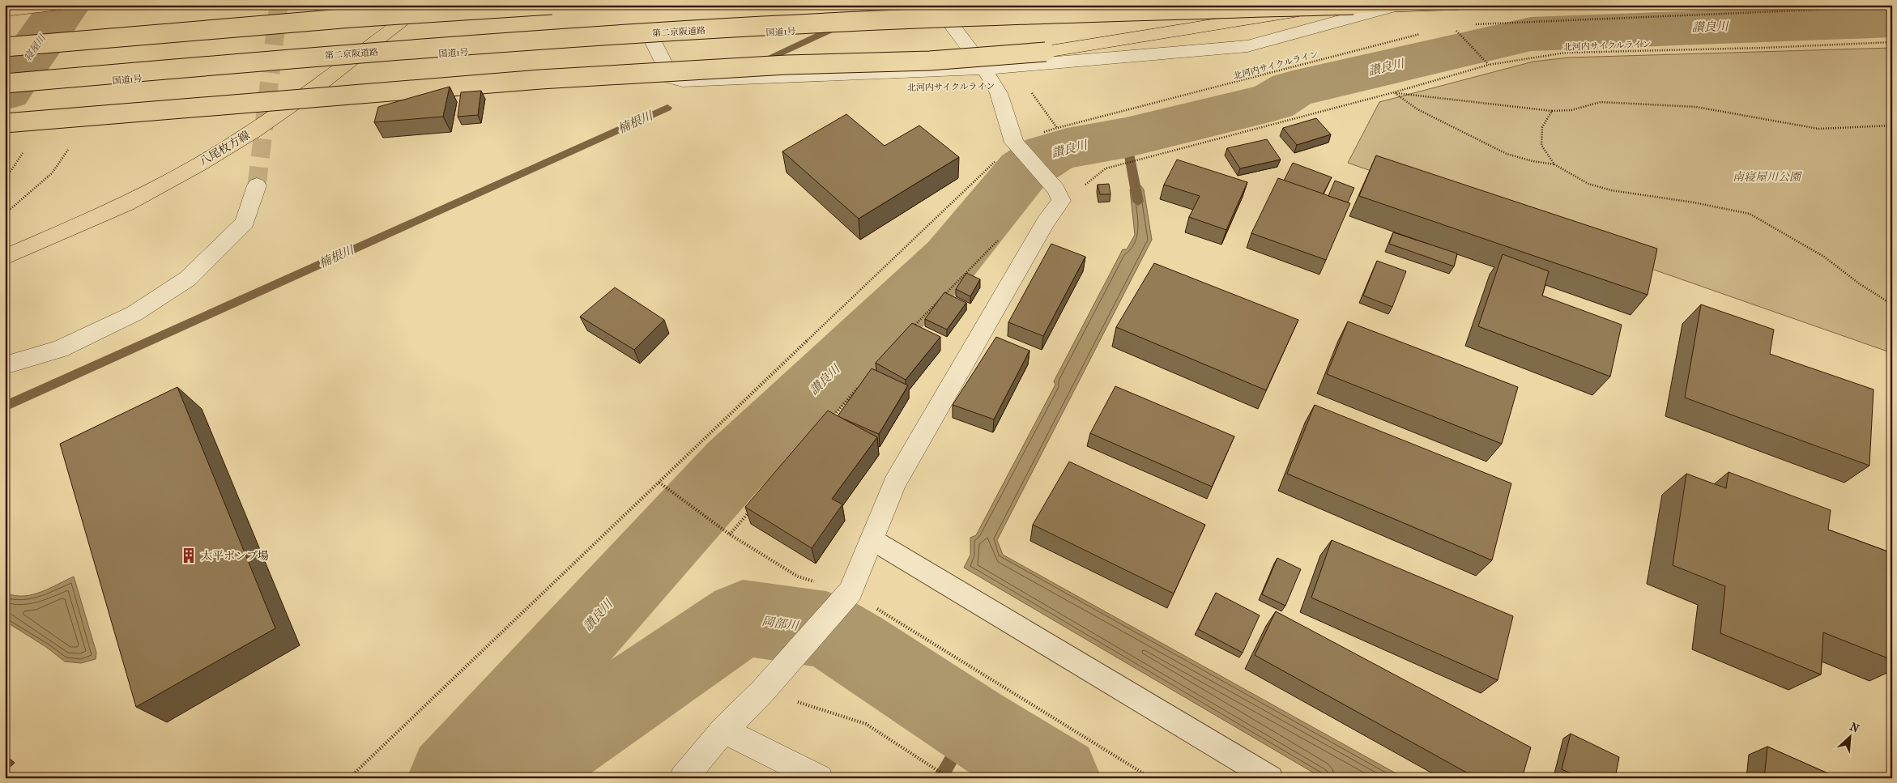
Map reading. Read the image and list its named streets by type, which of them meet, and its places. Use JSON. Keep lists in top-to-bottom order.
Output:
{
  "streets": {
    "main road": ["第二京阪道路", "国道1号", "八尾枚方線"],
    "path": ["北河内サイクルライン"]
  },
  "crossings": [
    ["国道1号", "八尾枚方線"]
  ],
  "water": [
    "讃良川",
    "寝屋川",
    "楠根川",
    "岡部川"
  ],
  "parks": ["南寝屋川公園"],
  "places": {
    "building": ["太平ポンプ場"]
  },
  "north": "top right"
}
